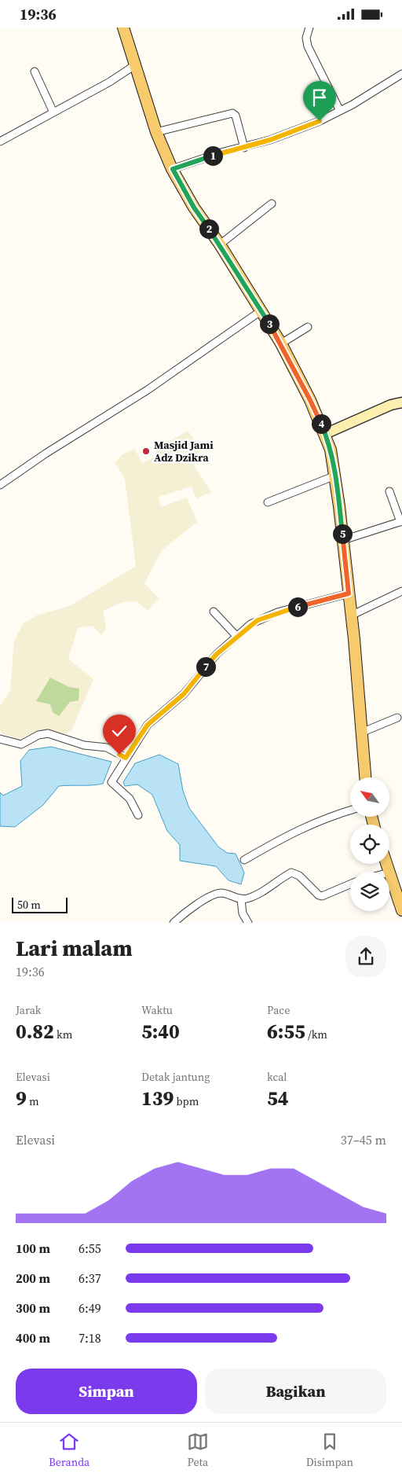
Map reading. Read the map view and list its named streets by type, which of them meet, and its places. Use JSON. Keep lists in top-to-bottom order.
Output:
{
  "places": ["Masjid Jami Adz Dzikra"],
  "scale_bar": "50 m",
  "north": "top left",
  "page": {
    "status": "19:36",
    "pins": [
      "1",
      "2",
      "3",
      "4",
      "5",
      "6",
      "7"
    ],
    "scale": "50 m",
    "heading": ["Lari malam", "19:36"],
    "stats": [
      ["Jarak", "0.82 km"],
      ["Waktu", "5:40"],
      ["Pace", "6:55 /km"],
      ["Elevasi", "9 m"],
      ["Detak jantung", "139 bpm"],
      ["kcal", "54"]
    ],
    "chart": ["Elevasi", "37–45 m"],
    "list": [
      {
        "name": "100 m",
        "note": "6:55"
      },
      {
        "name": "200 m",
        "note": "6:37"
      },
      {
        "name": "300 m",
        "note": "6:49"
      },
      {
        "name": "400 m",
        "note": "7:18"
      }
    ],
    "buttons": ["Simpan", "Bagikan"],
    "tabs": ["Beranda", "Peta", "Disimpan"]
  }
}
